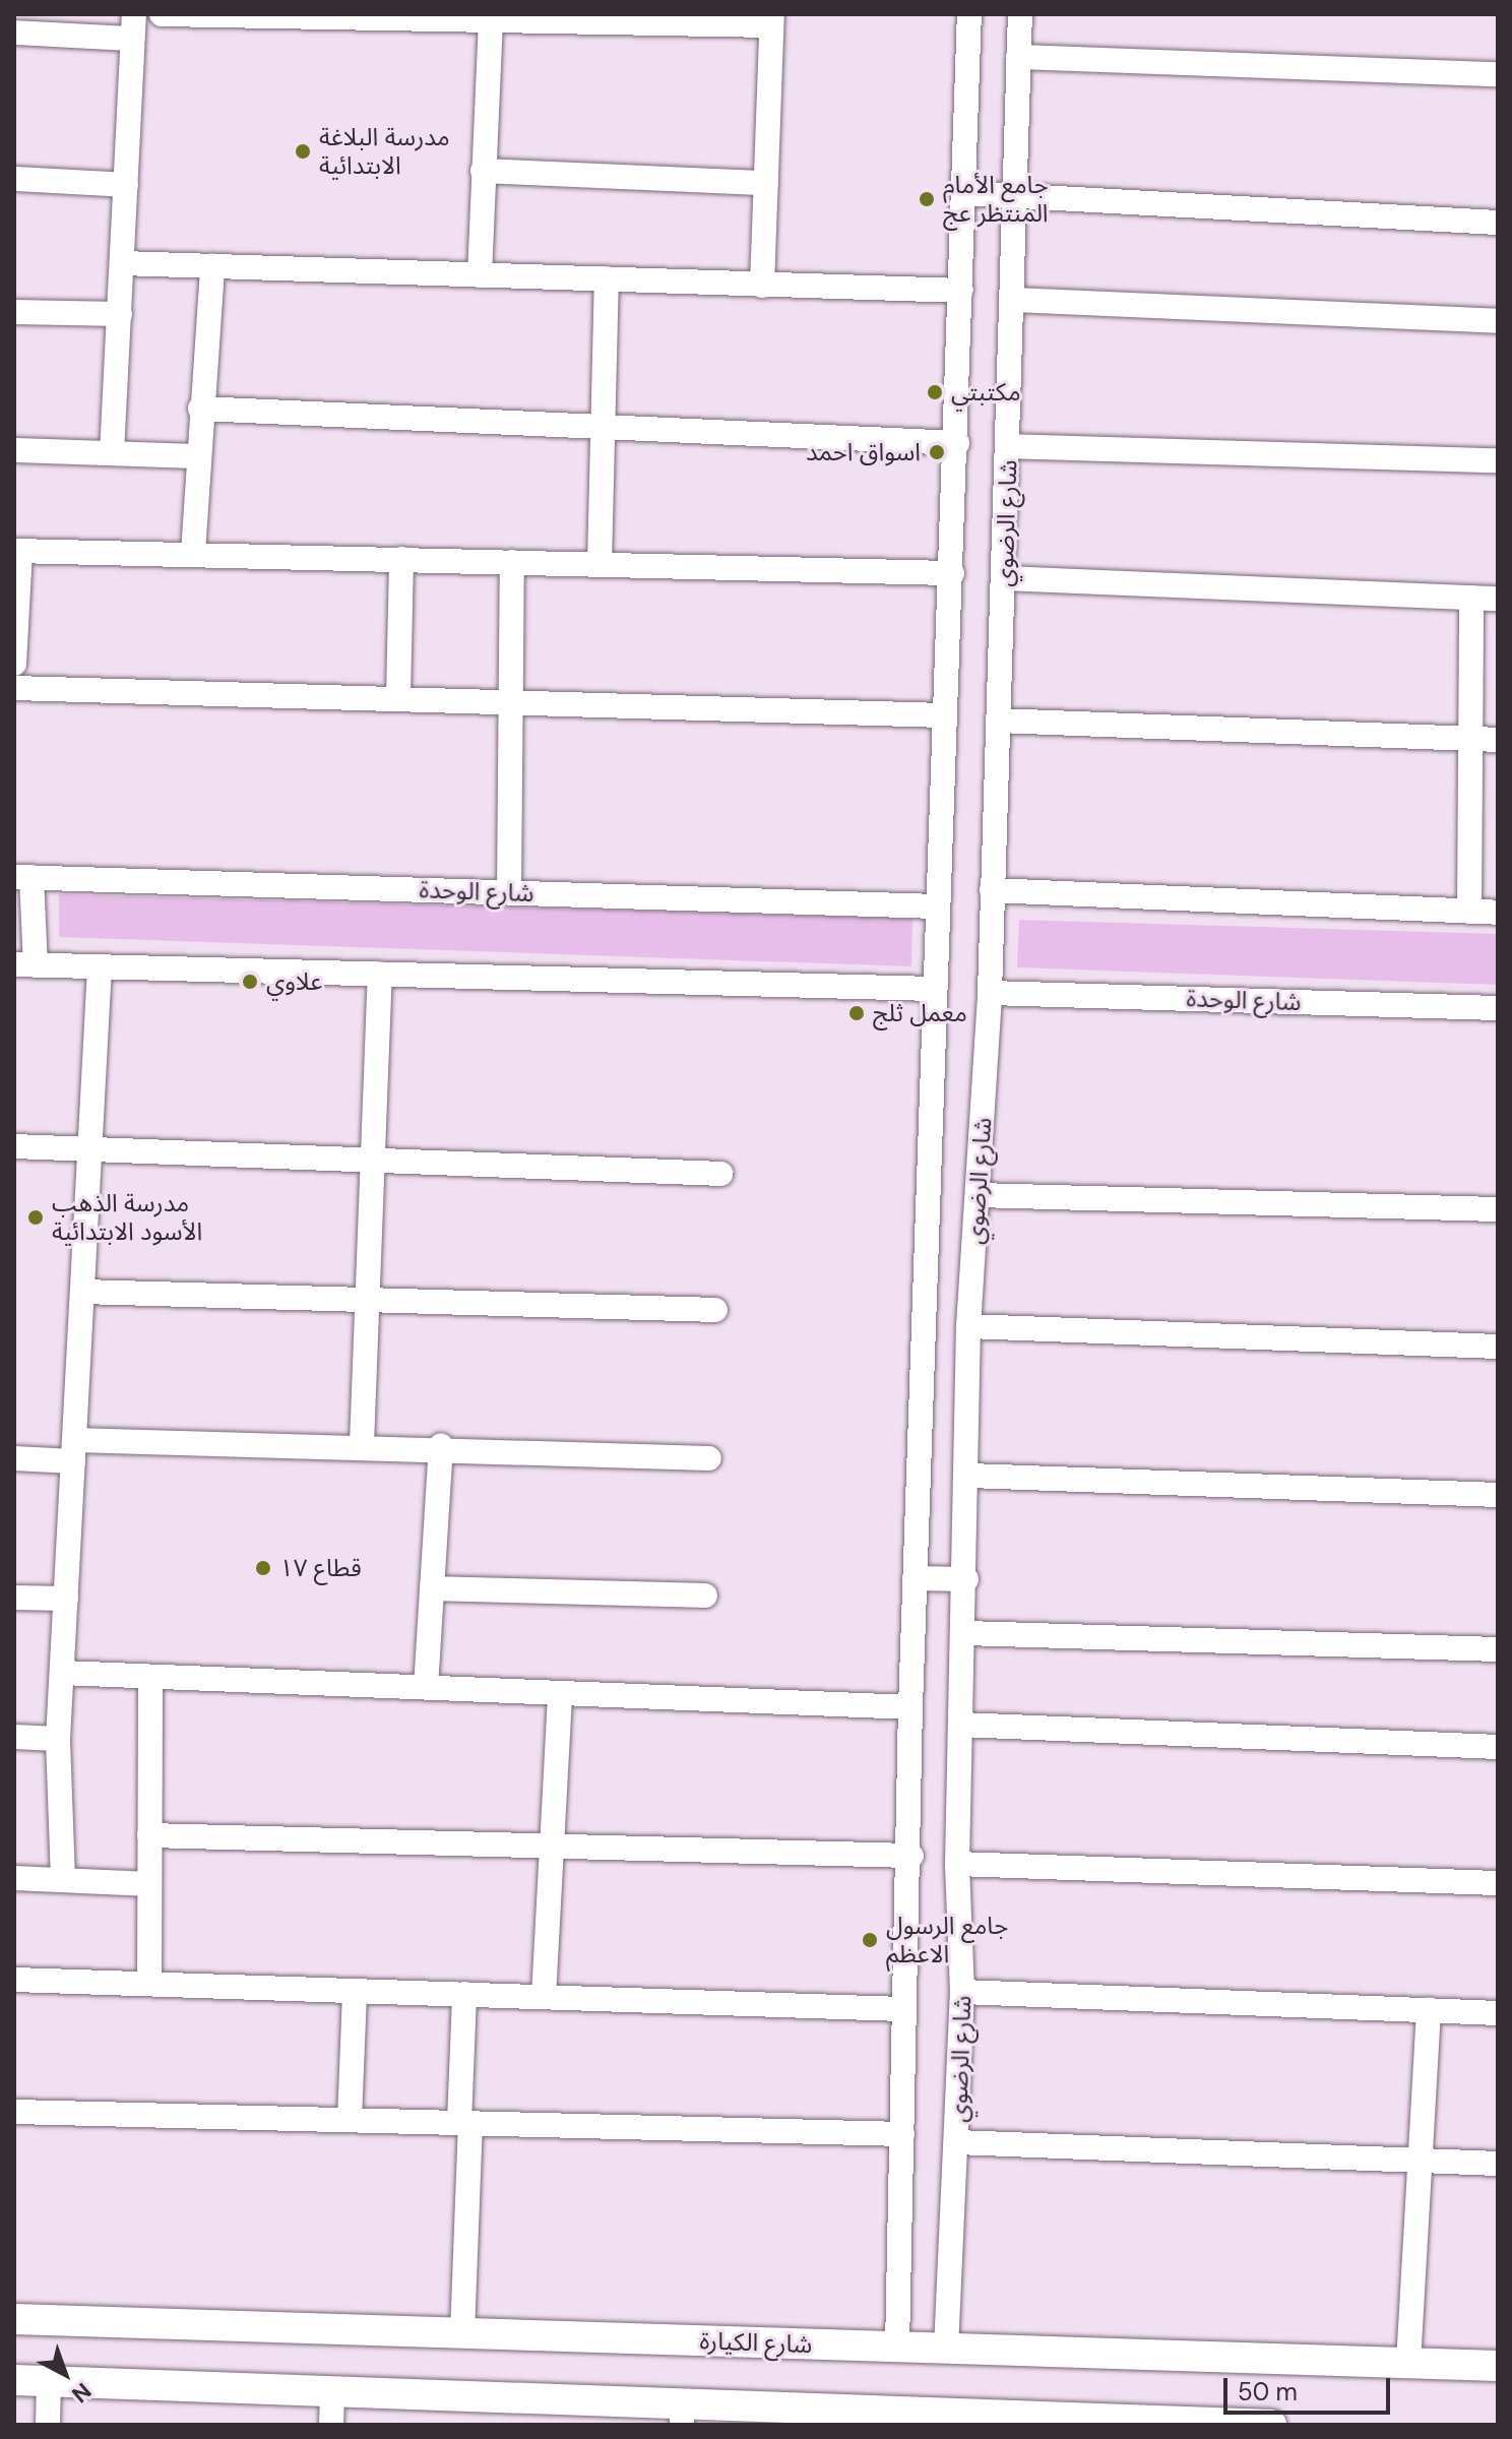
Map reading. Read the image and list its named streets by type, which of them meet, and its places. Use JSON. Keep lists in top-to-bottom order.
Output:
{
  "streets": {
    "main road": ["شارع الكيارة"],
    "street": ["شارع الرضوي", "شارع الوحدة"]
  },
  "crossings": [
    ["شارع الرضوي", "شارع الوحدة"],
    ["شارع الرضوي", "شارع الكيارة"]
  ],
  "places": [
    "مدرسة البلاغة الابتدائية",
    "جامع الأمام المنتظر عج",
    "مكتبتي",
    "اسواق احمد",
    "علاوي",
    "معمل ثلج",
    "مدرسة الذهب الأسود الابتدائية",
    "قطاع ١٧",
    "جامع الرسول الاعظم"
  ],
  "scale_bar": "50 m",
  "north": "bottom right"
}
